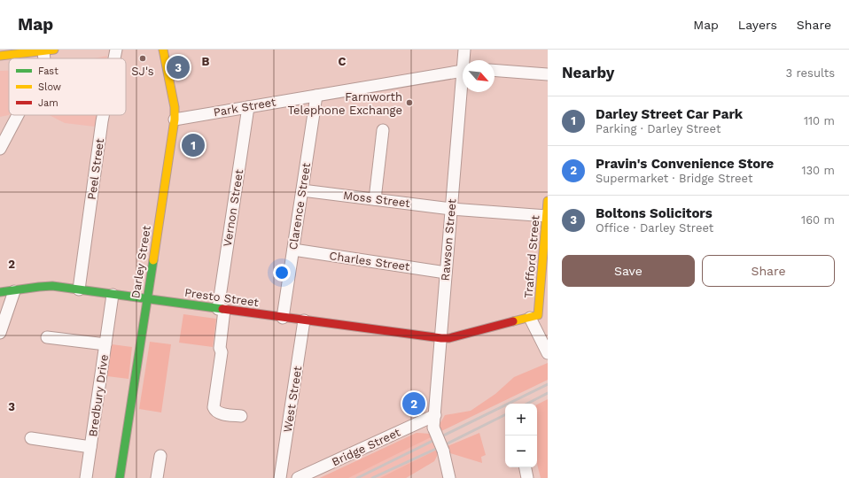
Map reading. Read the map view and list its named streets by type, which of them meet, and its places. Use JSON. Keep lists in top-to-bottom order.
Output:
{
  "streets": {
    "street": [
      "Park Street",
      "Peel Street",
      "Moss Street",
      "Clarence Street",
      "Vernon Street",
      "Rawson Street",
      "Trafford Street",
      "Charles Street",
      "Darley Street",
      "Presto Street",
      "Bredbury Drive",
      "West Street",
      "Bridge Street"
    ]
  },
  "crossings": [
    ["Park Street", "Clarence Street"],
    ["Park Street", "Vernon Street"],
    ["Park Street", "Darley Street"],
    ["Peel Street", "Presto Street"],
    ["Moss Street", "Clarence Street"],
    ["Moss Street", "Rawson Street"],
    ["Moss Street", "Trafford Street"],
    ["Clarence Street", "Charles Street"],
    ["Clarence Street", "Presto Street"],
    ["Vernon Street", "Presto Street"],
    ["Rawson Street", "Charles Street"],
    ["Rawson Street", "Presto Street"],
    ["Rawson Street", "Bridge Street"],
    ["Trafford Street", "Presto Street"],
    ["Darley Street", "Presto Street"],
    ["Presto Street", "Bredbury Drive"],
    ["Presto Street", "West Street"]
  ],
  "places": ["SJ's", "Farnworth Telephone Exchange"],
  "legend": ["Fast", "Slow", "Jam"],
  "north": "bottom right",
  "page": {
    "header": "Map",
    "nav": ["Map", "Layers", "Share"],
    "heading": ["Nearby", "3 results"],
    "pins": ["3", "1", "2"],
    "list": [
      {
        "mark": "1",
        "name": "Darley Street Car Park",
        "note": "Parking · Darley Street",
        "value": "110 m"
      },
      {
        "mark": "2",
        "name": "Pravin's Convenience Store",
        "note": "Supermarket · Bridge Street",
        "value": "130 m"
      },
      {
        "mark": "3",
        "name": "Boltons Solicitors",
        "note": "Office · Darley Street",
        "value": "160 m"
      }
    ],
    "buttons": ["Save", "Share"],
    "map_buttons": ["+", "−"]
  },
  "grid": {
    "columns": ["B", "C"],
    "rows": ["2", "3"]
  }
}
